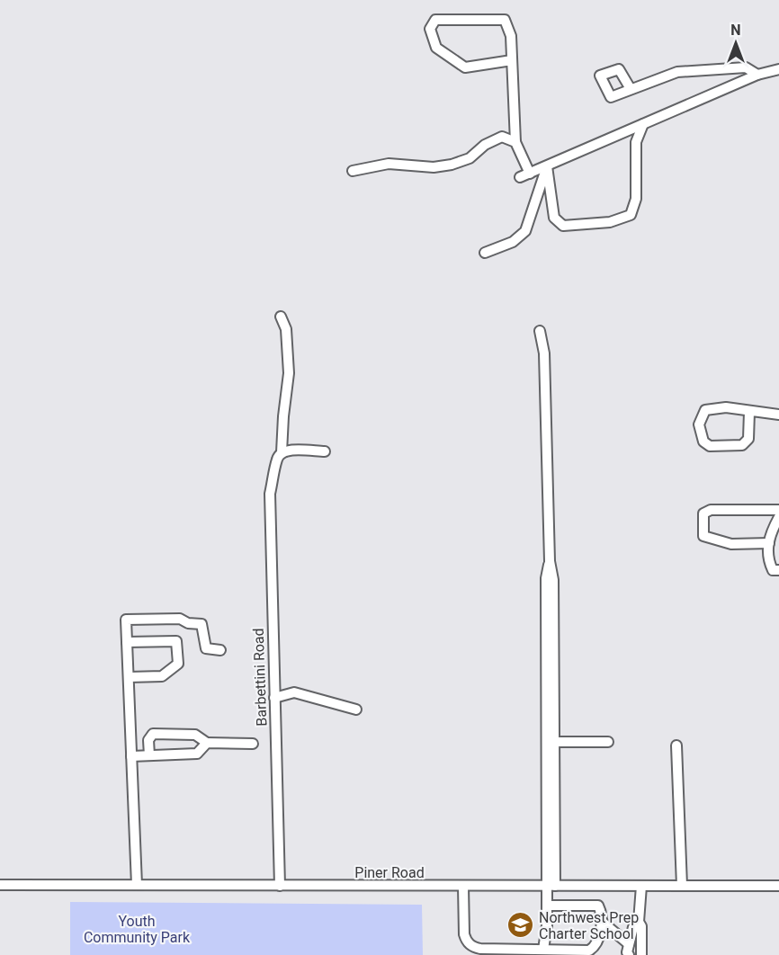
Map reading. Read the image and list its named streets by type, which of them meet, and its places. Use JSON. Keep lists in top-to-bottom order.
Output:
{
  "streets": {
    "street": ["Barbettini Road", "Piner Road"]
  },
  "crossings": [
    ["Barbettini Road", "Piner Road"]
  ],
  "parks": ["Youth Community Park"],
  "places": {
    "school or university": ["Northwest Prep Charter School"]
  },
  "north": "top"
}
